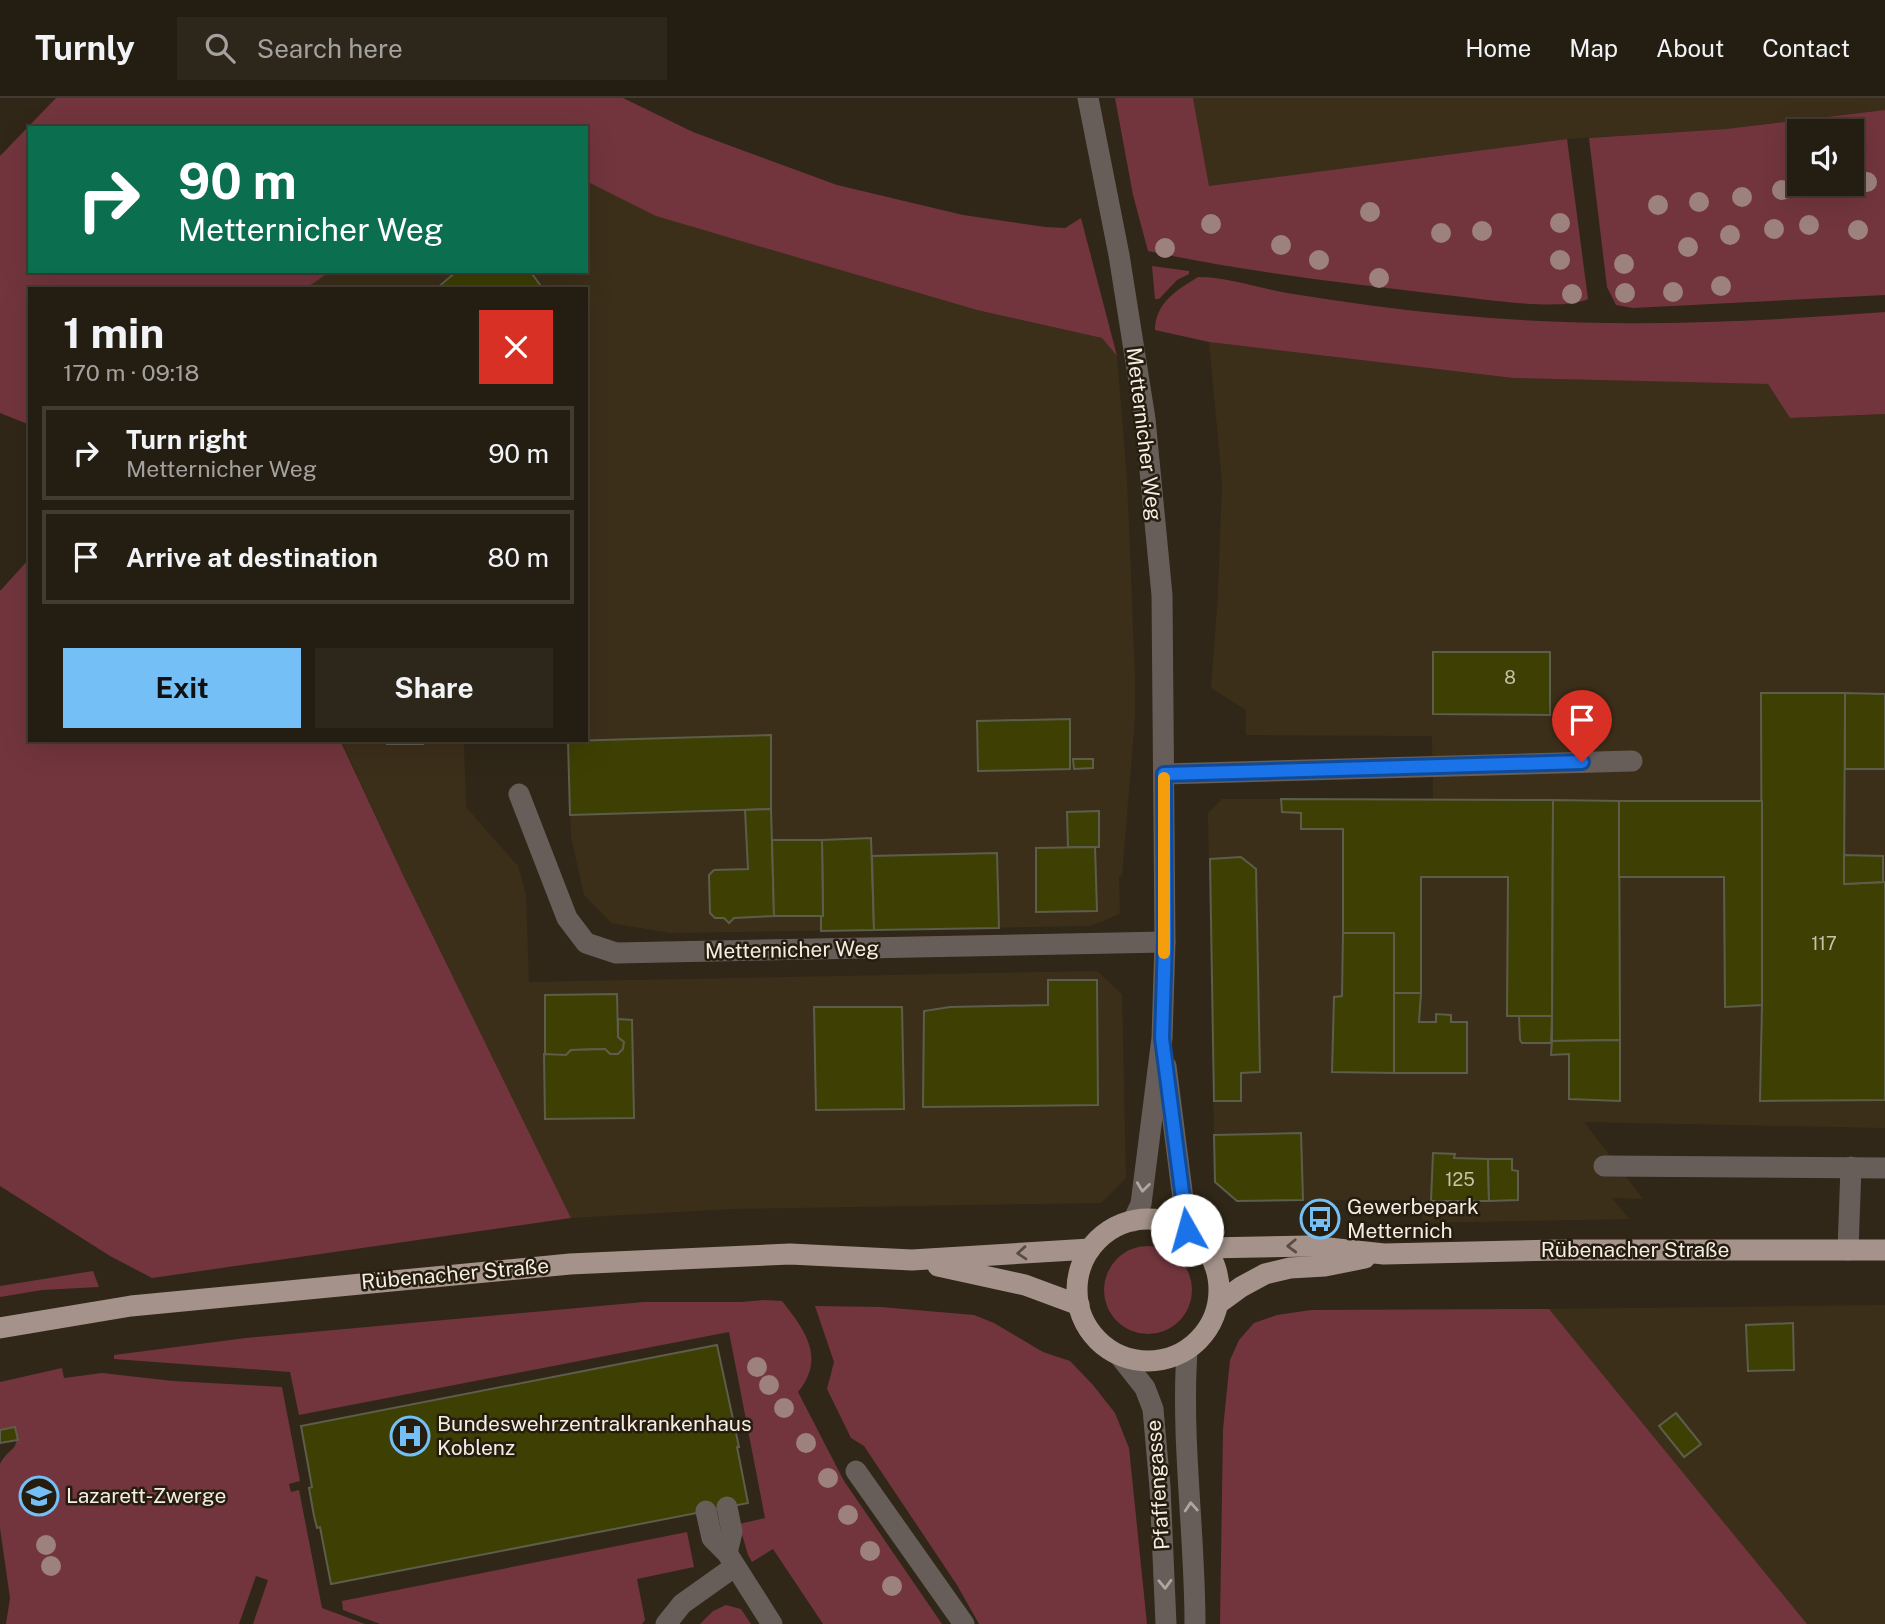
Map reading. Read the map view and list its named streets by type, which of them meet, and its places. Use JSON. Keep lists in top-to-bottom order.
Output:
{
  "streets": {
    "main road": ["Rübenacher Straße"],
    "street": ["Metternicher Weg", "Pfaffengasse"]
  },
  "crossings": [
    ["Metternicher Weg", "Rübenacher Straße"],
    ["Metternicher Weg", "Pfaffengasse"],
    ["Rübenacher Straße", "Pfaffengasse"]
  ],
  "places": {
    "bus stop": ["Gewerbepark Metternich"],
    "hospital": ["Bundeswehrzentralkrankenhaus Koblenz"],
    "school or university": ["Lazarett-Zwerge"]
  },
  "house_numbers": ["8", "117", "125"],
  "page": {
    "header": "Turnly",
    "search": "Search here",
    "nav": [
      "Home",
      "Map",
      "About",
      "Contact"
    ],
    "turn": ["90 m", "Metternicher Weg"],
    "heading": ["1 min", "170 m · 09:18"],
    "list": [
      {
        "name": "Turn right",
        "note": "Metternicher Weg",
        "value": "90 m"
      },
      {
        "name": "Arrive at destination",
        "value": "80 m"
      }
    ],
    "buttons": ["Exit", "Share"]
  }
}
